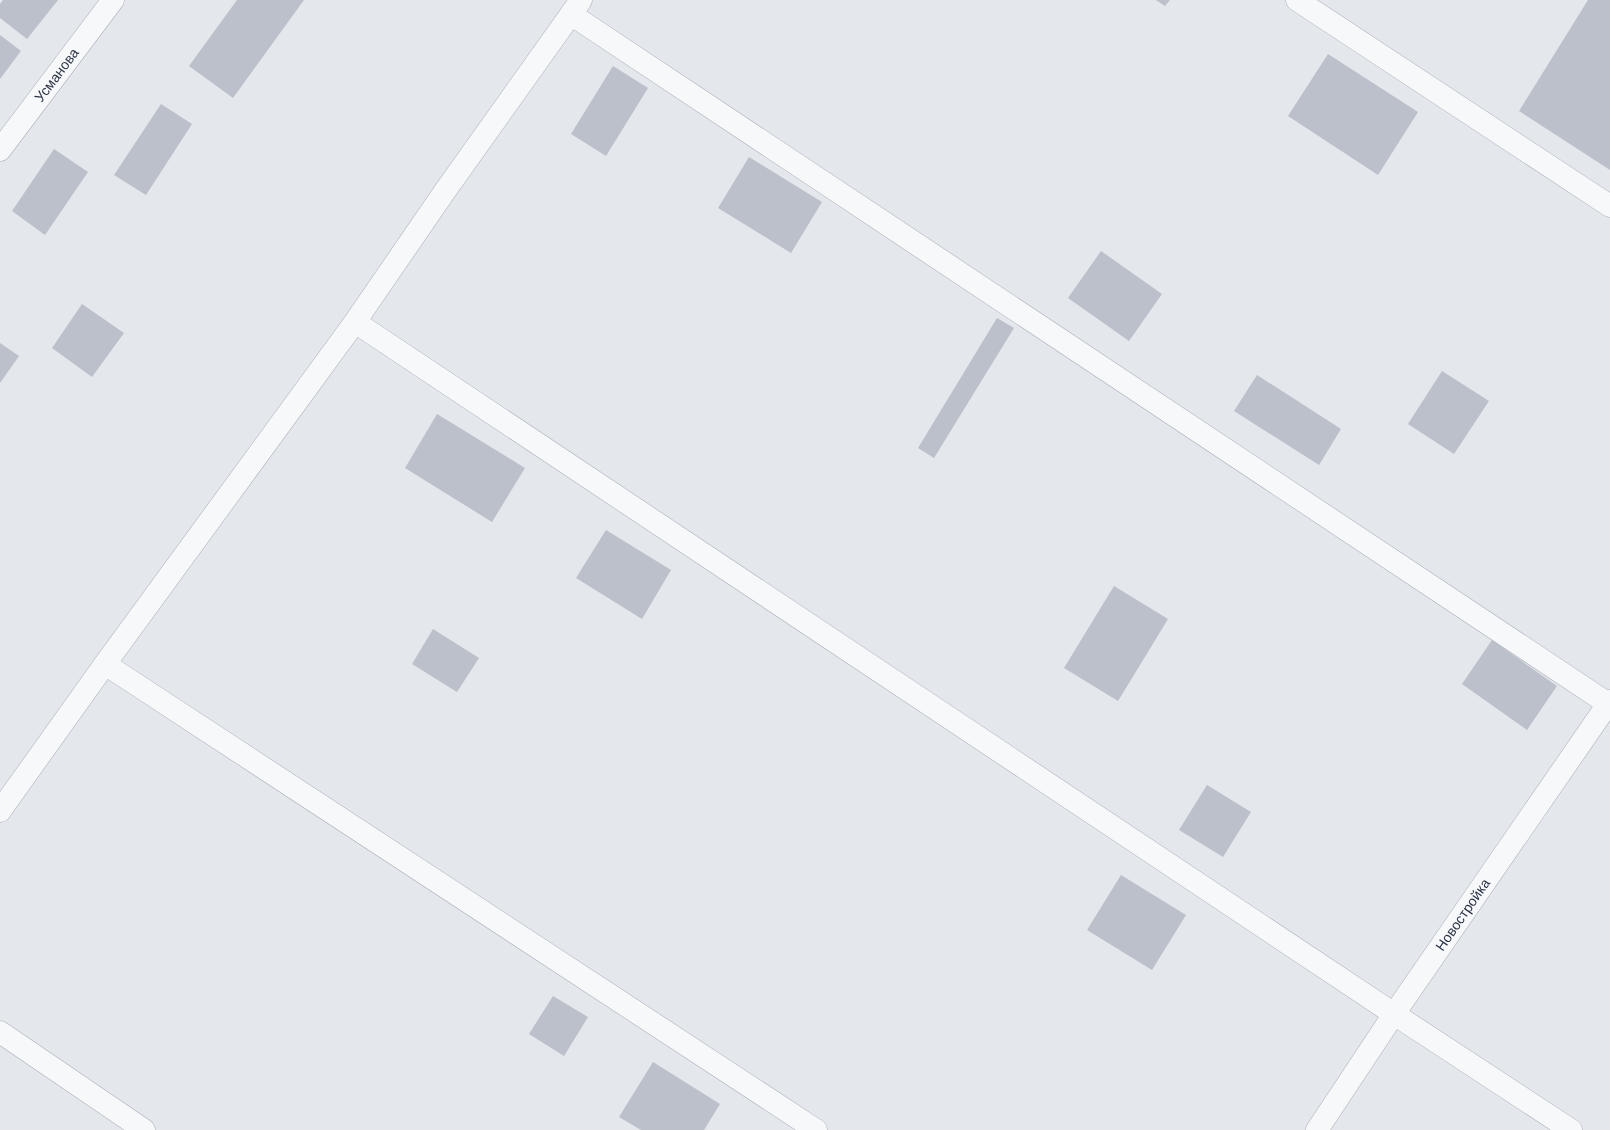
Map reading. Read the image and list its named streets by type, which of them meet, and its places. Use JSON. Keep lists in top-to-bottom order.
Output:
{
  "streets": {
    "street": ["Усманова", "Новостройка"]
  }
}
